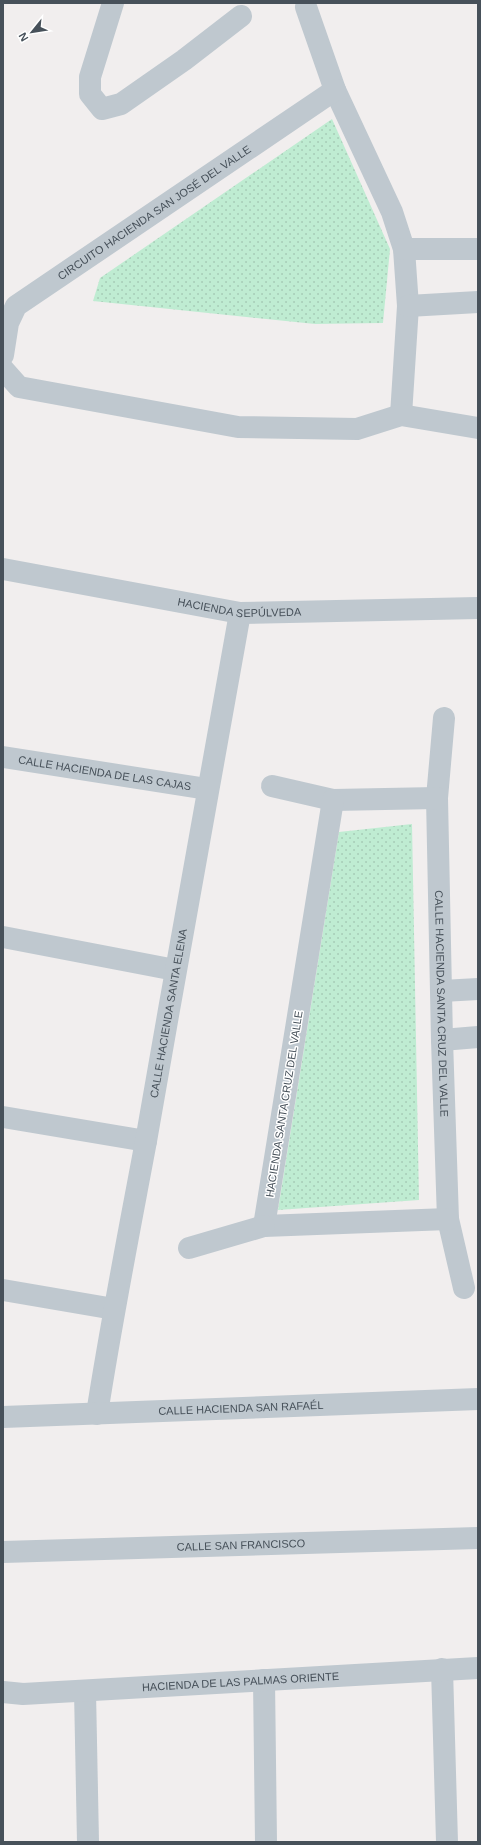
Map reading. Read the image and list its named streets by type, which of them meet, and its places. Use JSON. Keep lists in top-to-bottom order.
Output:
{
  "streets": {
    "street": [
      "CIRCUITO HACIENDA SAN JOSÉ DEL VALLE",
      "HACIENDA SEPÚLVEDA",
      "CALLE HACIENDA DE LAS CAJAS",
      "CALLE HACIENDA SANTA CRUZ DEL VALLE",
      "CALLE HACIENDA SANTA ELENA",
      "HACIENDA SANTA CRUZ DEL VALLE",
      "CALLE HACIENDA SAN RAFAÉL",
      "CALLE SAN FRANCISCO",
      "HACIENDA DE LAS PALMAS ORIENTE"
    ]
  },
  "crossings": [
    ["HACIENDA SEPÚLVEDA", "CALLE HACIENDA SANTA ELENA"],
    ["CALLE HACIENDA DE LAS CAJAS", "CALLE HACIENDA SANTA ELENA"],
    ["CALLE HACIENDA SANTA ELENA", "CALLE HACIENDA SAN RAFAÉL"]
  ],
  "north": "bottom left"
}
